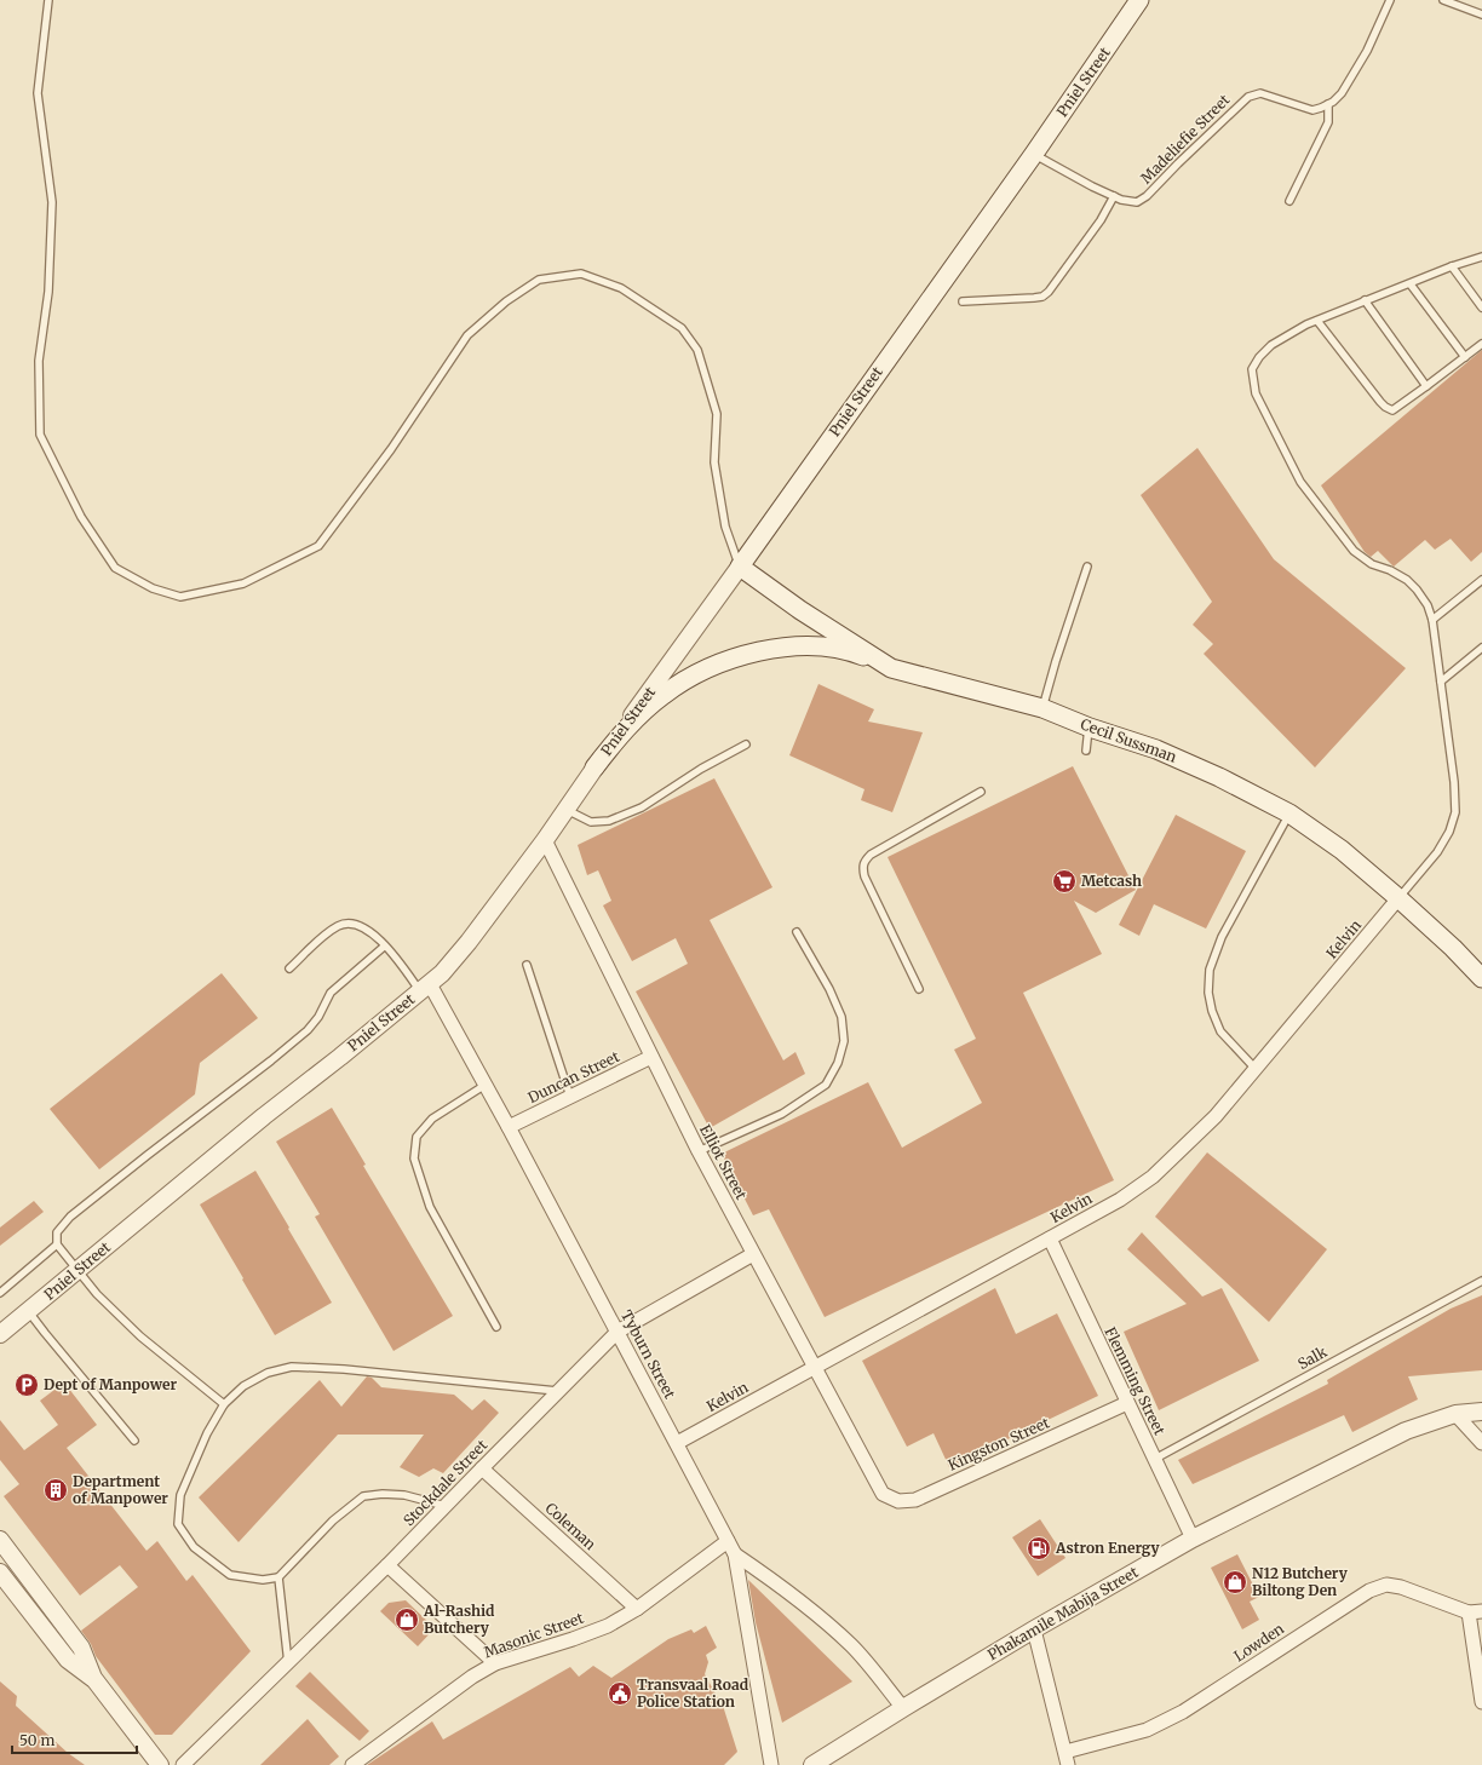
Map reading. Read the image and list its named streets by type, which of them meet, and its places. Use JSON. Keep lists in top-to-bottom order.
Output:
{
  "streets": {
    "main road": ["Pniel Street", "Cecil Sussman"],
    "street": [
      "Kelvin",
      "Duncan Street",
      "Elliot Street",
      "Tyburn Street",
      "Flemming Street",
      "Kingston Street",
      "Stockdale Street",
      "Coleman",
      "Phakamile Mabija Street",
      "Masonic Street",
      "Lowden"
    ],
    "lane": ["Madeliefie Street", "Salk"]
  },
  "crossings": [
    ["Pniel Street", "Madeliefie Street"],
    ["Pniel Street", "Cecil Sussman"],
    ["Pniel Street", "Elliot Street"],
    ["Pniel Street", "Tyburn Street"],
    ["Cecil Sussman", "Kelvin"],
    ["Kelvin", "Elliot Street"],
    ["Kelvin", "Tyburn Street"],
    ["Kelvin", "Flemming Street"],
    ["Duncan Street", "Elliot Street"],
    ["Duncan Street", "Tyburn Street"],
    ["Elliot Street", "Kingston Street"],
    ["Elliot Street", "Stockdale Street"],
    ["Tyburn Street", "Stockdale Street"],
    ["Tyburn Street", "Masonic Street"],
    ["Salk", "Flemming Street"],
    ["Flemming Street", "Kingston Street"],
    ["Flemming Street", "Phakamile Mabija Street"],
    ["Stockdale Street", "Coleman"],
    ["Coleman", "Masonic Street"]
  ],
  "places": {
    "supermarket": ["Metcash"],
    "parking": ["Dept of Manpower"],
    "building": ["Department of Manpower"],
    "fuel station": ["Astron Energy"],
    "shop": ["N12 Butchery Biltong Den", "Al-Rashid Butchery"],
    "public building": ["Transvaal Road Police Station"]
  },
  "scale_bar": "50 m"
}
